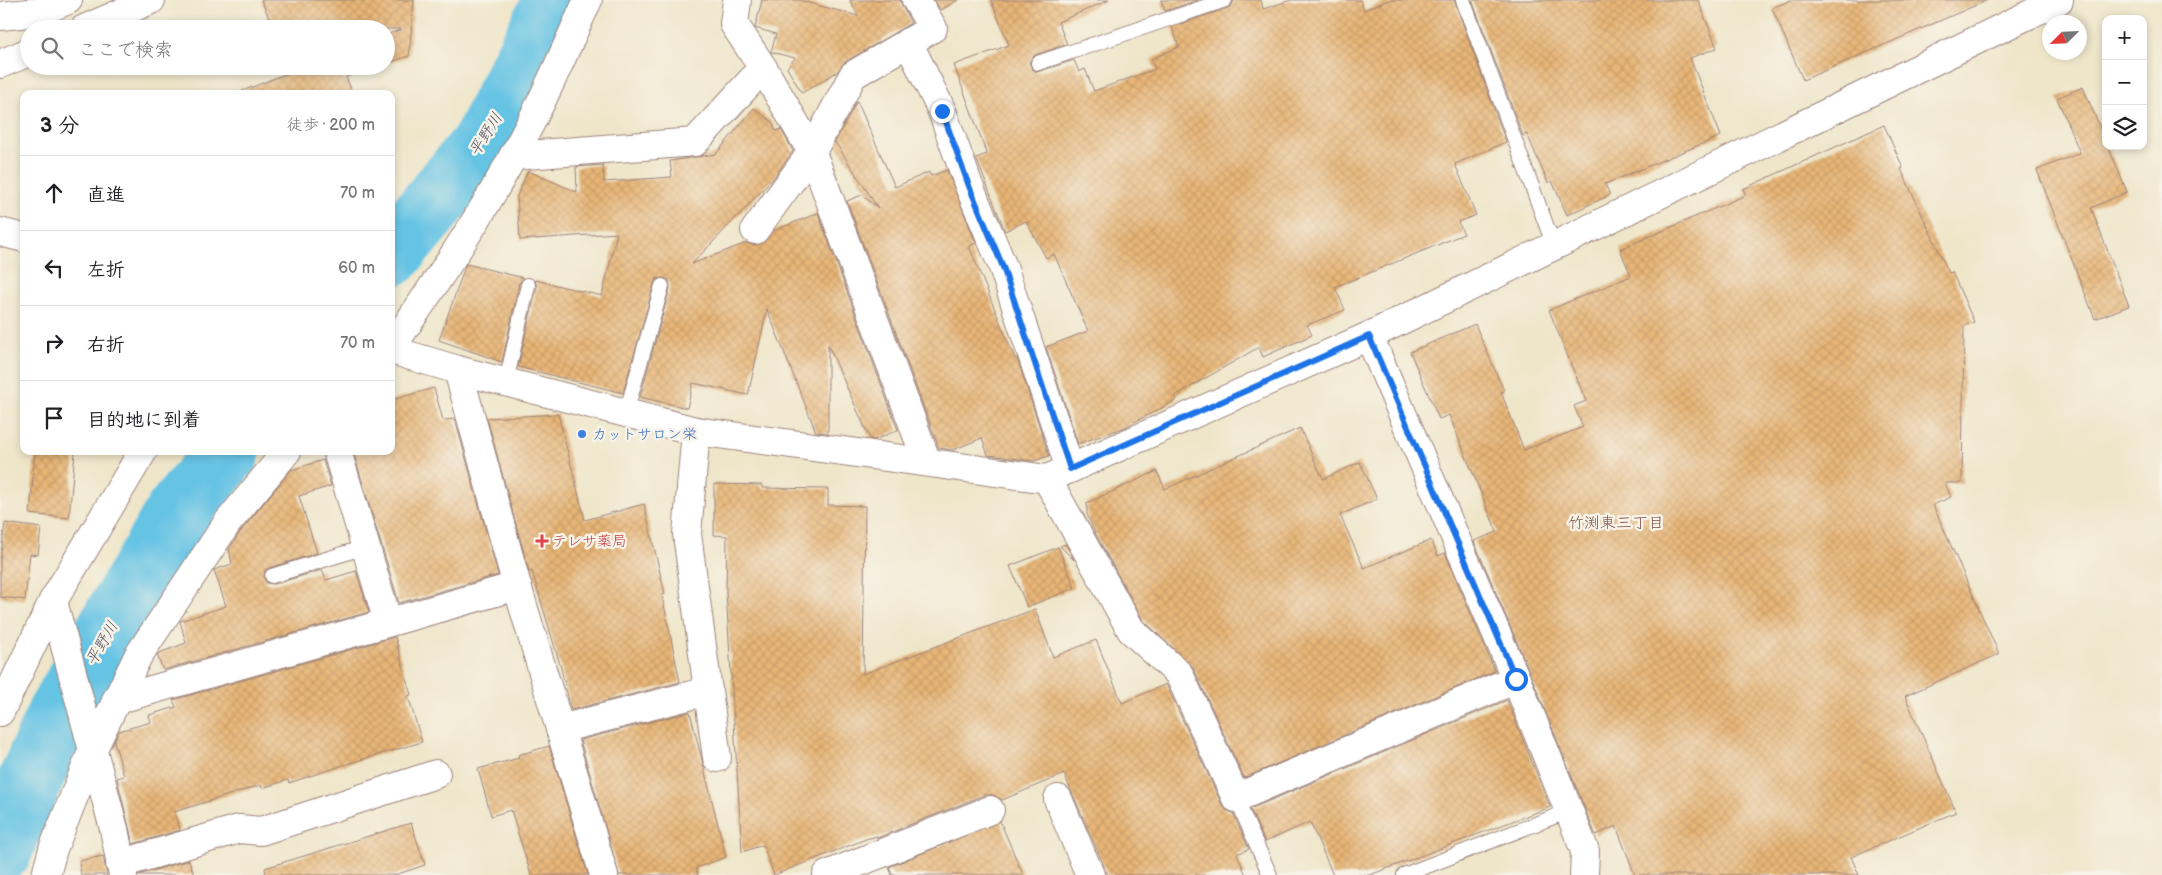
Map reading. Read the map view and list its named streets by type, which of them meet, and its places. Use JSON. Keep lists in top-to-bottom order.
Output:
{
  "districts": ["竹渕東三丁目"],
  "water": ["平野川"],
  "places": {
    "other": ["カットサロン栄"],
    "health": ["テレサ薬局"]
  },
  "north": "bottom left",
  "page": {
    "map_buttons": ["+", "−"],
    "search": "ここで検索",
    "heading": ["3 分", "徒歩 · 200 m"],
    "list": [
      ["直進", "70 m"],
      ["左折", "60 m"],
      ["右折", "70 m"],
      "目的地に到着"
    ]
  }
}
